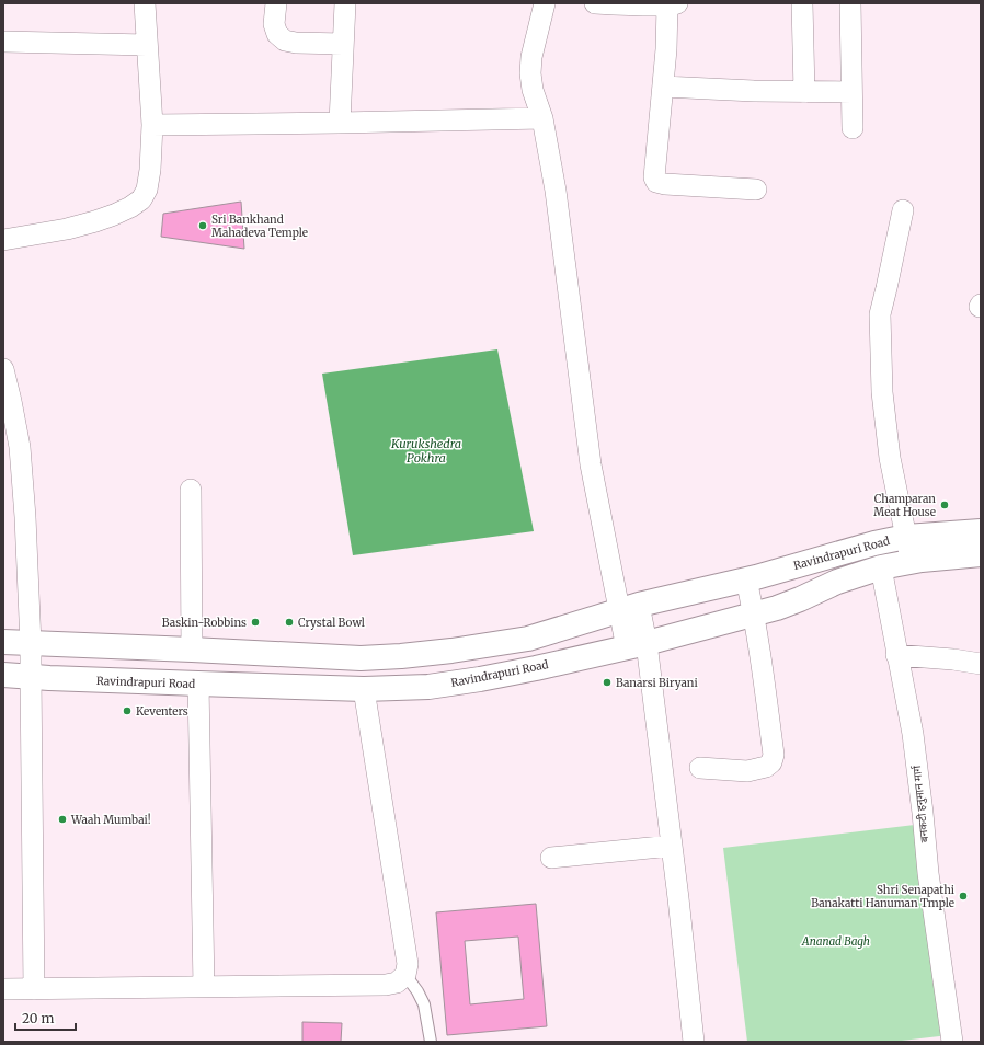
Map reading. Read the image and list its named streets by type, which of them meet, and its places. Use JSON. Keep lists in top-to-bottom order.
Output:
{
  "streets": {
    "main road": ["Ravindrapuri Road"],
    "street": ["बनकटी हनुमान मार्ग"]
  },
  "crossings": [
    ["Ravindrapuri Road", "बनकटी हनुमान मार्ग"]
  ],
  "water": ["Kurukshedra Pokhra"],
  "parks": ["Ananad Bagh"],
  "places": [
    "Sri Bankhand Mahadeva Temple",
    "Champaran Meat House",
    "Baskin-Robbins",
    "Crystal Bowl",
    "Banarsi Biryani",
    "Keventers",
    "Waah Mumbai!",
    "Shri Senapathi Banakatti Hanuman Tmple"
  ],
  "scale_bar": "20 m"
}
